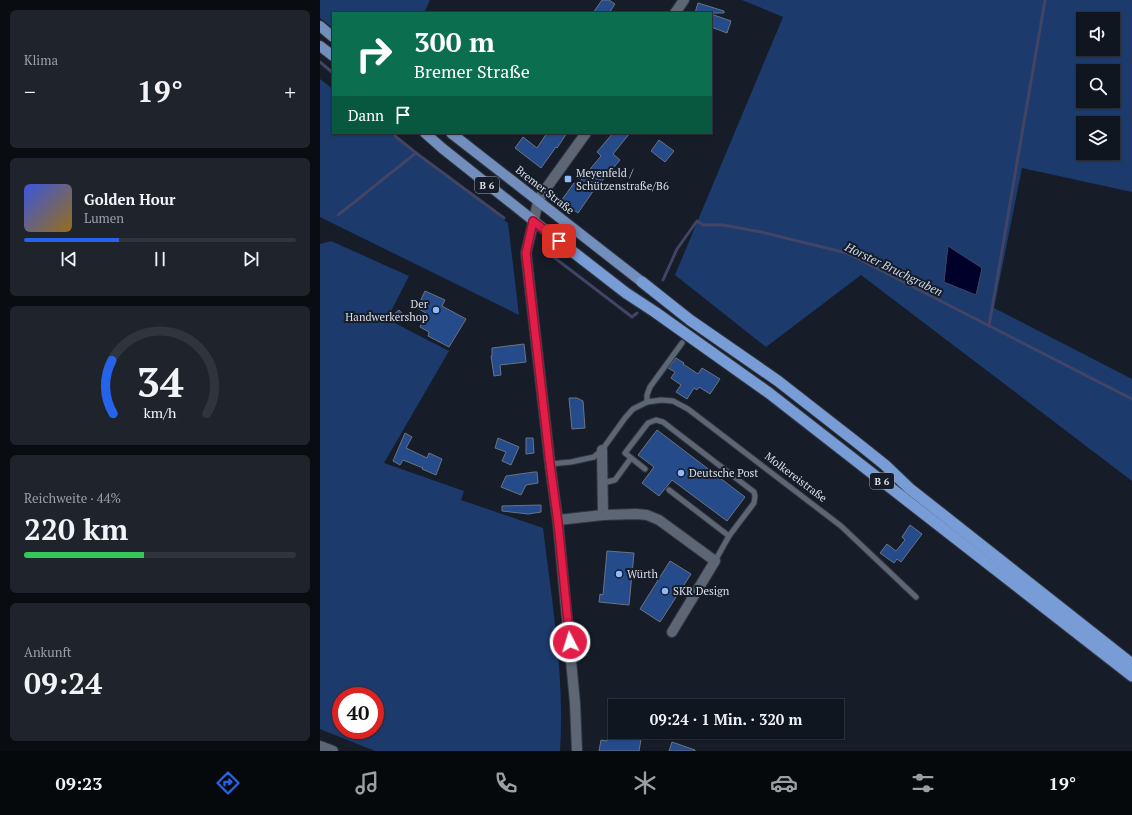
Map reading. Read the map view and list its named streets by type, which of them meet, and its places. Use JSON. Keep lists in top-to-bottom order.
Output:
{
  "streets": {
    "highway": ["B 6"],
    "main road": ["Bremer Straße"],
    "lane": ["Molkereistraße"]
  },
  "crossings": [
    ["B 6", "Bremer Straße"]
  ],
  "water": ["Horster Bruchgraben"],
  "places": {
    "transit": ["Meyenfeld / Schützenstraße/B6"],
    "other": [
      "Der Handwerkershop",
      "Deutsche Post",
      "Würth",
      "SKR Design"
    ]
  },
  "page": {
    "tile": [
      "Klima",
      ["Reichweite · 44%", "220 km"],
      ["Ankunft", "09:24"]
    ],
    "turn": ["300 m", "Bremer Straße"],
    "heat": ["−", "19°", "+"],
    "then": "Dann",
    "song": ["Golden Hour", "Lumen"],
    "limit": "40",
    "trip": "09:24 · 1 Min. · 320 m",
    "tabs": ["09:23", "19°"],
    "gauge": ["34", "km/h"]
  }
}
